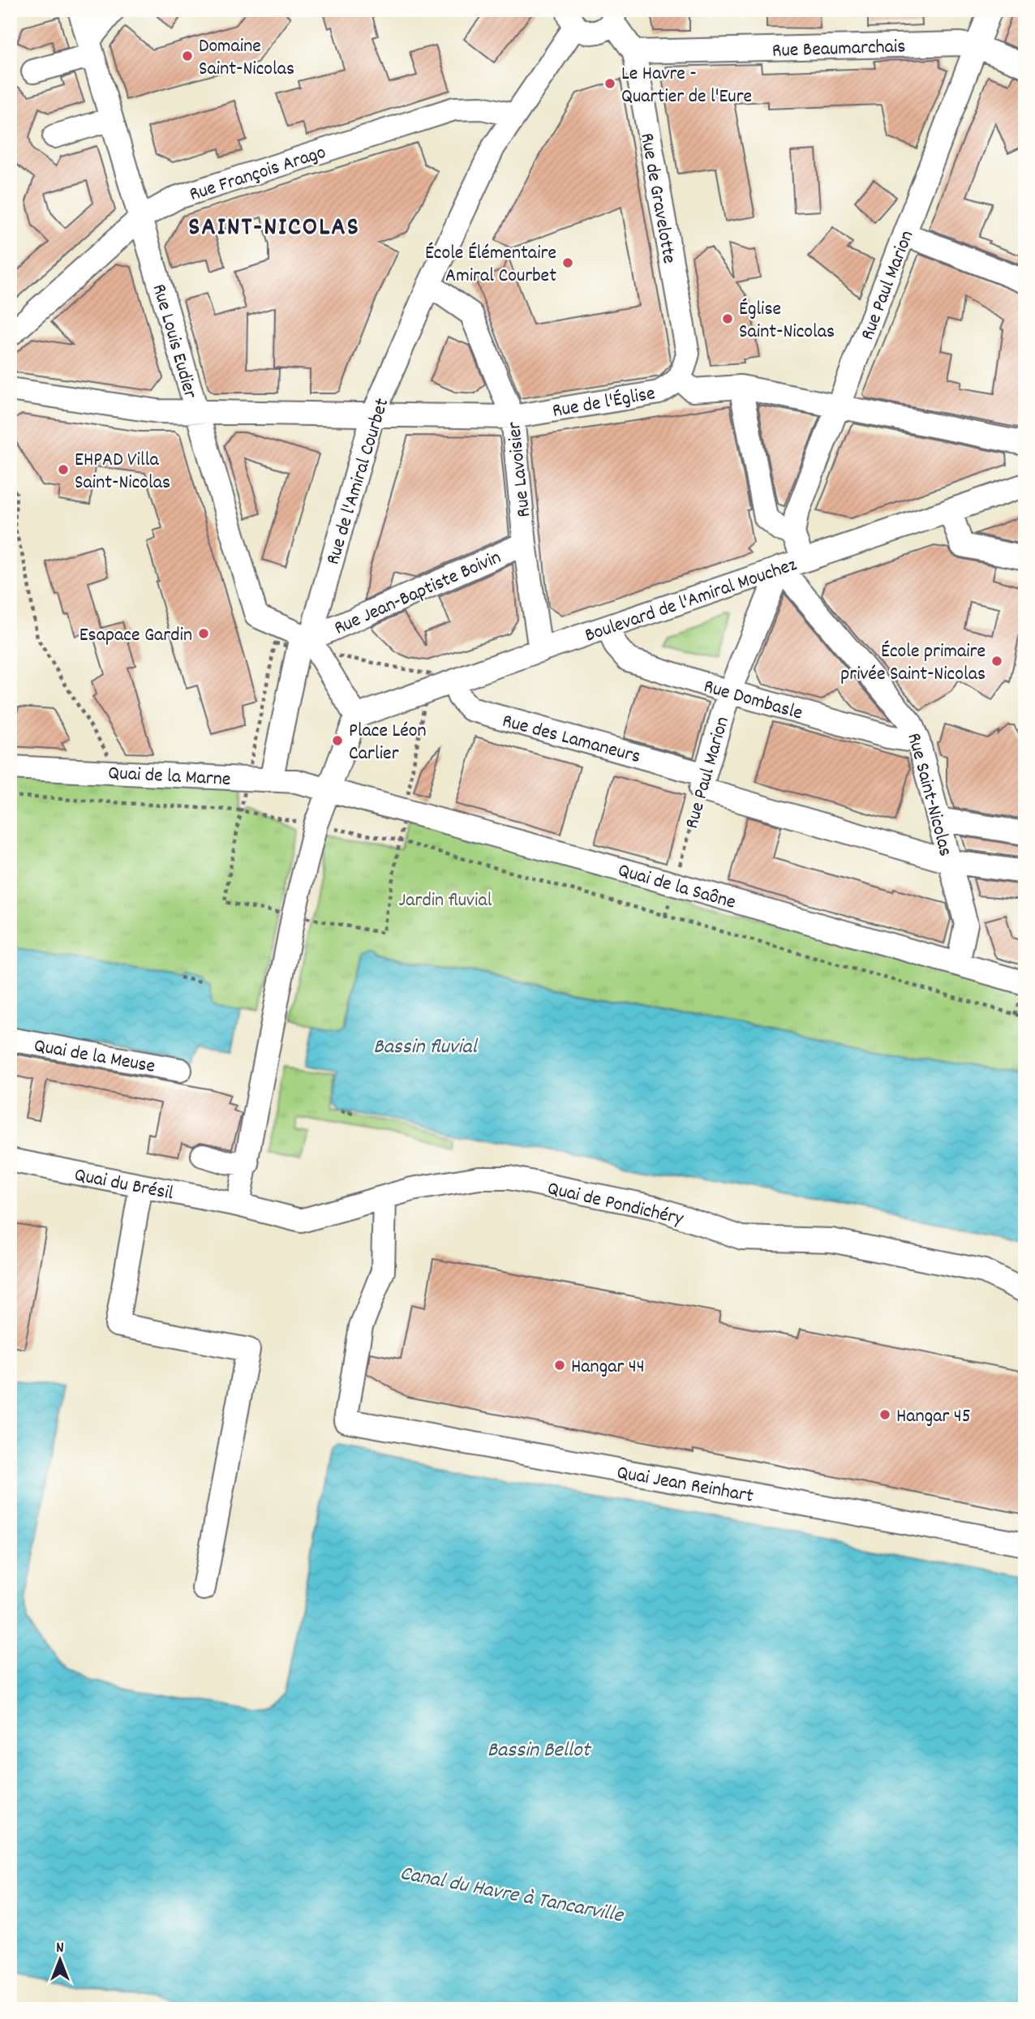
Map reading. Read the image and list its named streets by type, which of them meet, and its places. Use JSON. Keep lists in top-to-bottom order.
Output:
{
  "streets": {
    "street": [
      "Rue Beaumarchais",
      "Rue François Arago",
      "Rue de Gravelotte",
      "Rue Paul Marion",
      "Rue Louis Eudier",
      "Rue de l'Église",
      "Rue Lavoisier",
      "Rue de l'Amiral Courbet",
      "Rue Jean-Baptiste Boivin",
      "Boulevard de l'Amiral Mouchez",
      "Rue Dombasle",
      "Rue des Lamaneurs",
      "Quai de la Marne",
      "Rue Saint-Nicolas",
      "Quai de la Saône",
      "Quai de la Meuse",
      "Quai du Brésil",
      "Quai de Pondichéry",
      "Quai Jean Reinhart"
    ]
  },
  "crossings": [
    ["Rue Beaumarchais", "Rue de Gravelotte"],
    ["Rue Beaumarchais", "Rue Paul Marion"],
    ["Rue François Arago", "Rue Louis Eudier"],
    ["Rue François Arago", "Rue de l'Amiral Courbet"],
    ["Rue de Gravelotte", "Rue de l'Église"],
    ["Rue Paul Marion", "Rue de l'Église"],
    ["Rue Paul Marion", "Boulevard de l'Amiral Mouchez"],
    ["Rue Paul Marion", "Rue Dombasle"],
    ["Rue Paul Marion", "Rue des Lamaneurs"],
    ["Rue Paul Marion", "Rue Saint-Nicolas"],
    ["Rue Paul Marion", "Quai de la Saône"],
    ["Rue Louis Eudier", "Rue de l'Église"],
    ["Rue Louis Eudier", "Rue de l'Amiral Courbet"],
    ["Rue Louis Eudier", "Rue Jean-Baptiste Boivin"],
    ["Rue de l'Église", "Rue Lavoisier"],
    ["Rue de l'Église", "Rue de l'Amiral Courbet"],
    ["Rue Lavoisier", "Rue de l'Amiral Courbet"],
    ["Rue Lavoisier", "Rue Jean-Baptiste Boivin"],
    ["Rue Lavoisier", "Boulevard de l'Amiral Mouchez"],
    ["Rue de l'Amiral Courbet", "Rue Jean-Baptiste Boivin"],
    ["Rue de l'Amiral Courbet", "Quai de la Marne"],
    ["Boulevard de l'Amiral Mouchez", "Rue Dombasle"],
    ["Boulevard de l'Amiral Mouchez", "Rue des Lamaneurs"],
    ["Boulevard de l'Amiral Mouchez", "Rue Saint-Nicolas"],
    ["Rue Dombasle", "Rue Saint-Nicolas"],
    ["Rue des Lamaneurs", "Rue Saint-Nicolas"],
    ["Quai de la Marne", "Quai de la Saône"],
    ["Rue Saint-Nicolas", "Quai de la Saône"],
    ["Quai du Brésil", "Quai de Pondichéry"],
    ["Quai de Pondichéry", "Quai Jean Reinhart"]
  ],
  "districts": ["SAINT-NICOLAS"],
  "water": ["Bassin fluvial", "Bassin Bellot", "Canal du Havre à Tancarville"],
  "parks": ["Jardin fluvial"],
  "places": [
    "Domaine Saint-Nicolas",
    "Le Havre - Quartier de l'Eure",
    "École Élémentaire Amiral Courbet",
    "Église Saint-Nicolas",
    "EHPAD Villa Saint-Nicolas",
    "Esapace Gardin",
    "École primaire privée Saint-Nicolas",
    "Place Léon Carlier",
    "Hangar 44",
    "Hangar 45"
  ],
  "north": "top"
}
